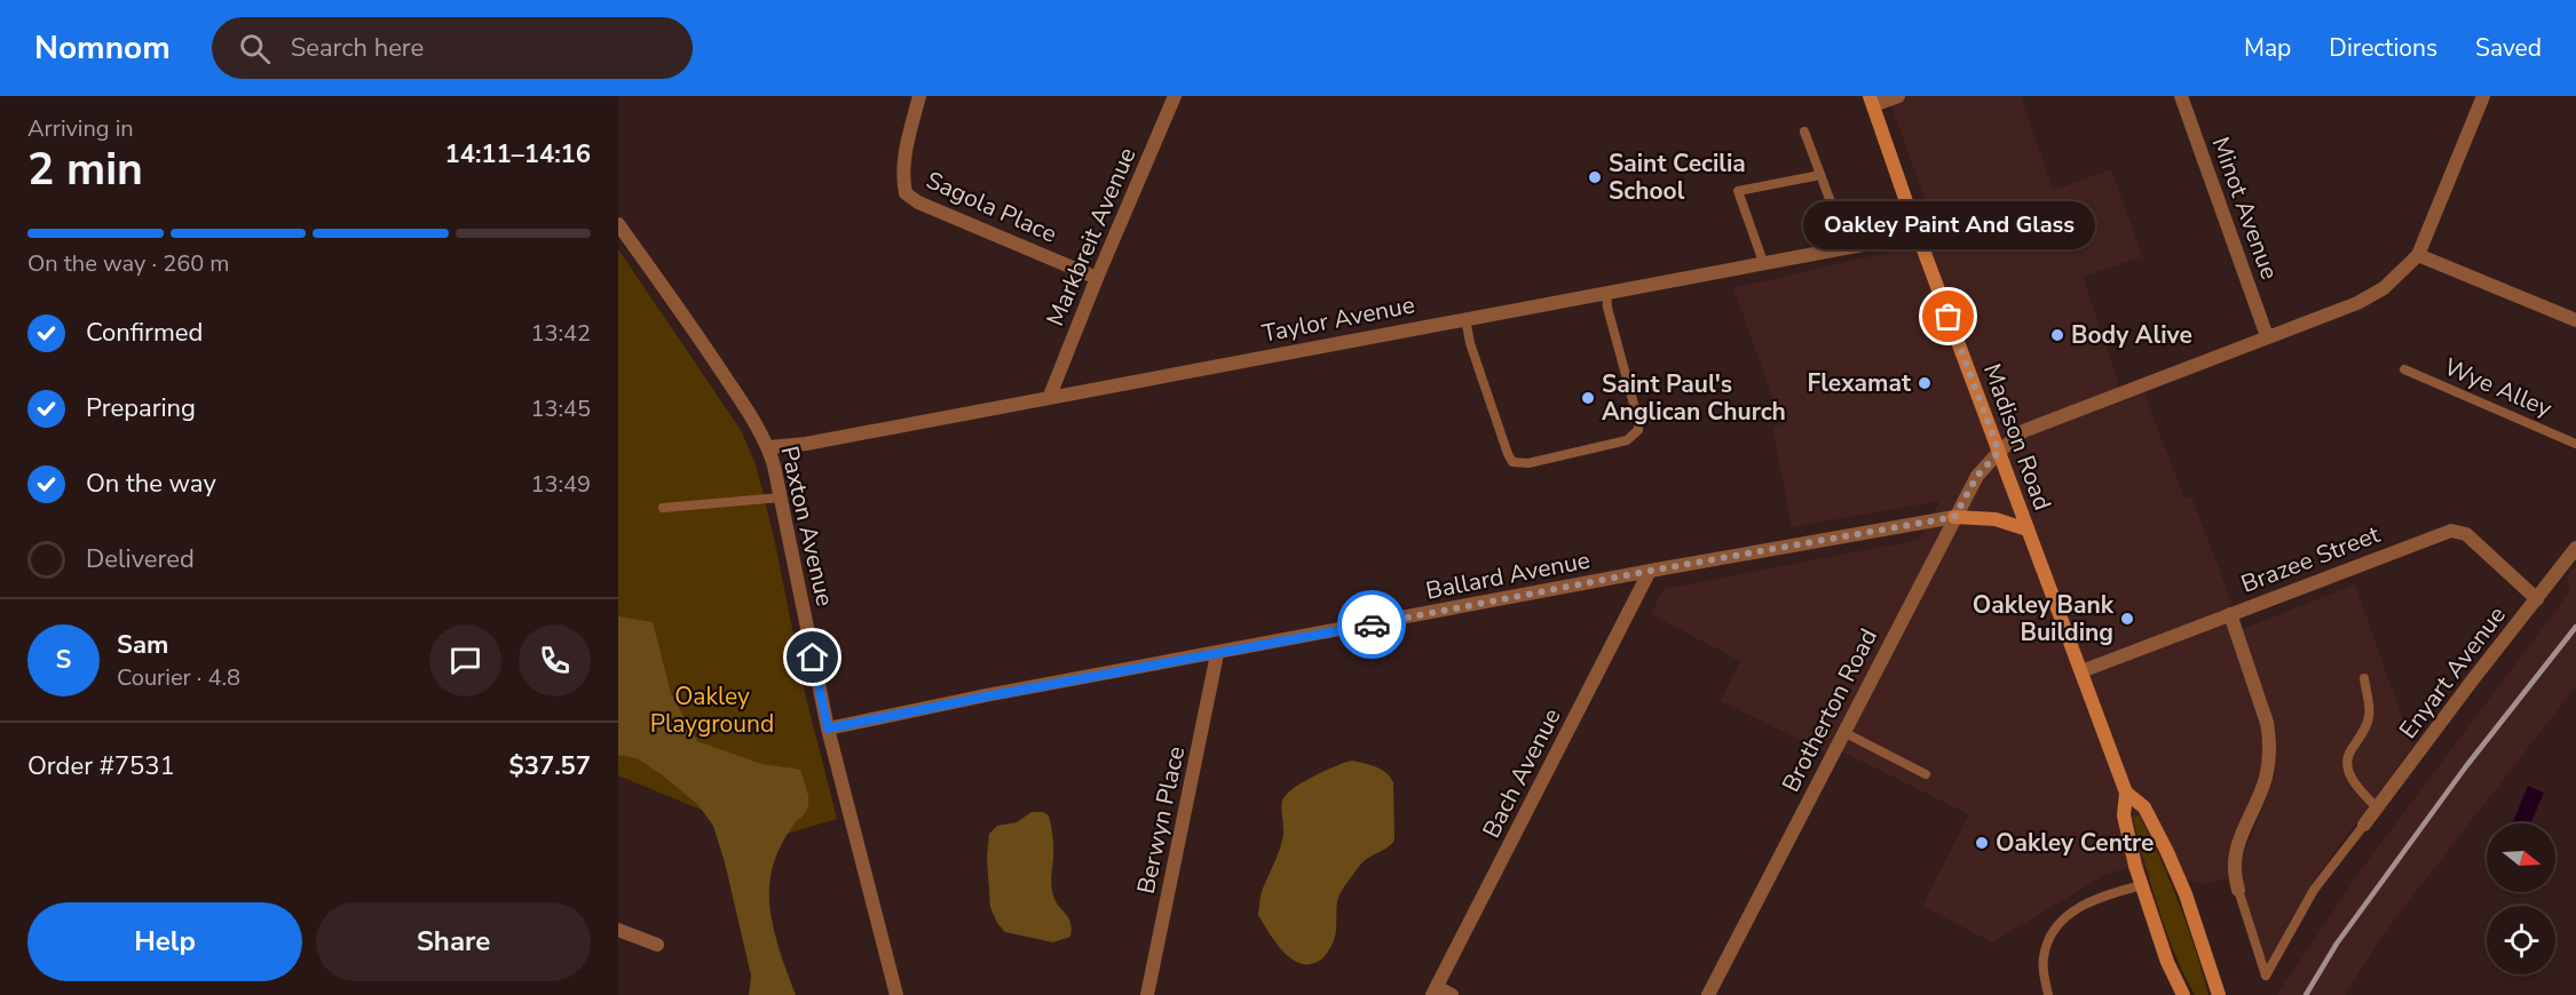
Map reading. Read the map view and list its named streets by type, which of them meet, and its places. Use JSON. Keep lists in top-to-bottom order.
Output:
{
  "streets": {
    "main road": ["Madison Road"],
    "street": [
      "Sagola Place",
      "Minot Avenue",
      "Markbreit Avenue",
      "Taylor Avenue",
      "Paxton Avenue",
      "Brazee Street",
      "Ballard Avenue",
      "Enyart Avenue",
      "Brotherton Road",
      "Bach Avenue",
      "Berwyn Place"
    ],
    "lane": ["Wye Alley"]
  },
  "crossings": [
    ["Sagola Place", "Markbreit Avenue"],
    ["Minot Avenue", "Brotherton Road"],
    ["Markbreit Avenue", "Taylor Avenue"],
    ["Taylor Avenue", "Madison Road"],
    ["Taylor Avenue", "Paxton Avenue"],
    ["Madison Road", "Brazee Street"],
    ["Madison Road", "Brotherton Road"],
    ["Paxton Avenue", "Ballard Avenue"],
    ["Brazee Street", "Enyart Avenue"],
    ["Ballard Avenue", "Brotherton Road"],
    ["Ballard Avenue", "Bach Avenue"],
    ["Ballard Avenue", "Berwyn Place"]
  ],
  "parks": ["Oakley Playground"],
  "places": [
    "Saint Cecilia School",
    "Oakley Paint And Glass",
    "Body Alive",
    "Flexamat",
    "Saint Paul's Anglican Church",
    "Oakley Bank Building",
    "Oakley Centre"
  ],
  "north": "right",
  "page": {
    "header": "Nomnom",
    "search": "Search here",
    "nav": ["Map", "Directions", "Saved"],
    "heading": ["2 min", "Arriving in", "14:11–14:16"],
    "panel": [
      "Sam",
      "Courier · 4.8",
      "Order #7531",
      "$37.57"
    ],
    "bubble": "Oakley Paint And Glass",
    "bar": "On the way · 260 m",
    "list": [
      ["Confirmed", "13:42"],
      ["Preparing", "13:45"],
      ["On the way", "13:49"],
      "Delivered"
    ],
    "round": "S",
    "buttons": ["Help", "Share"]
  }
}
